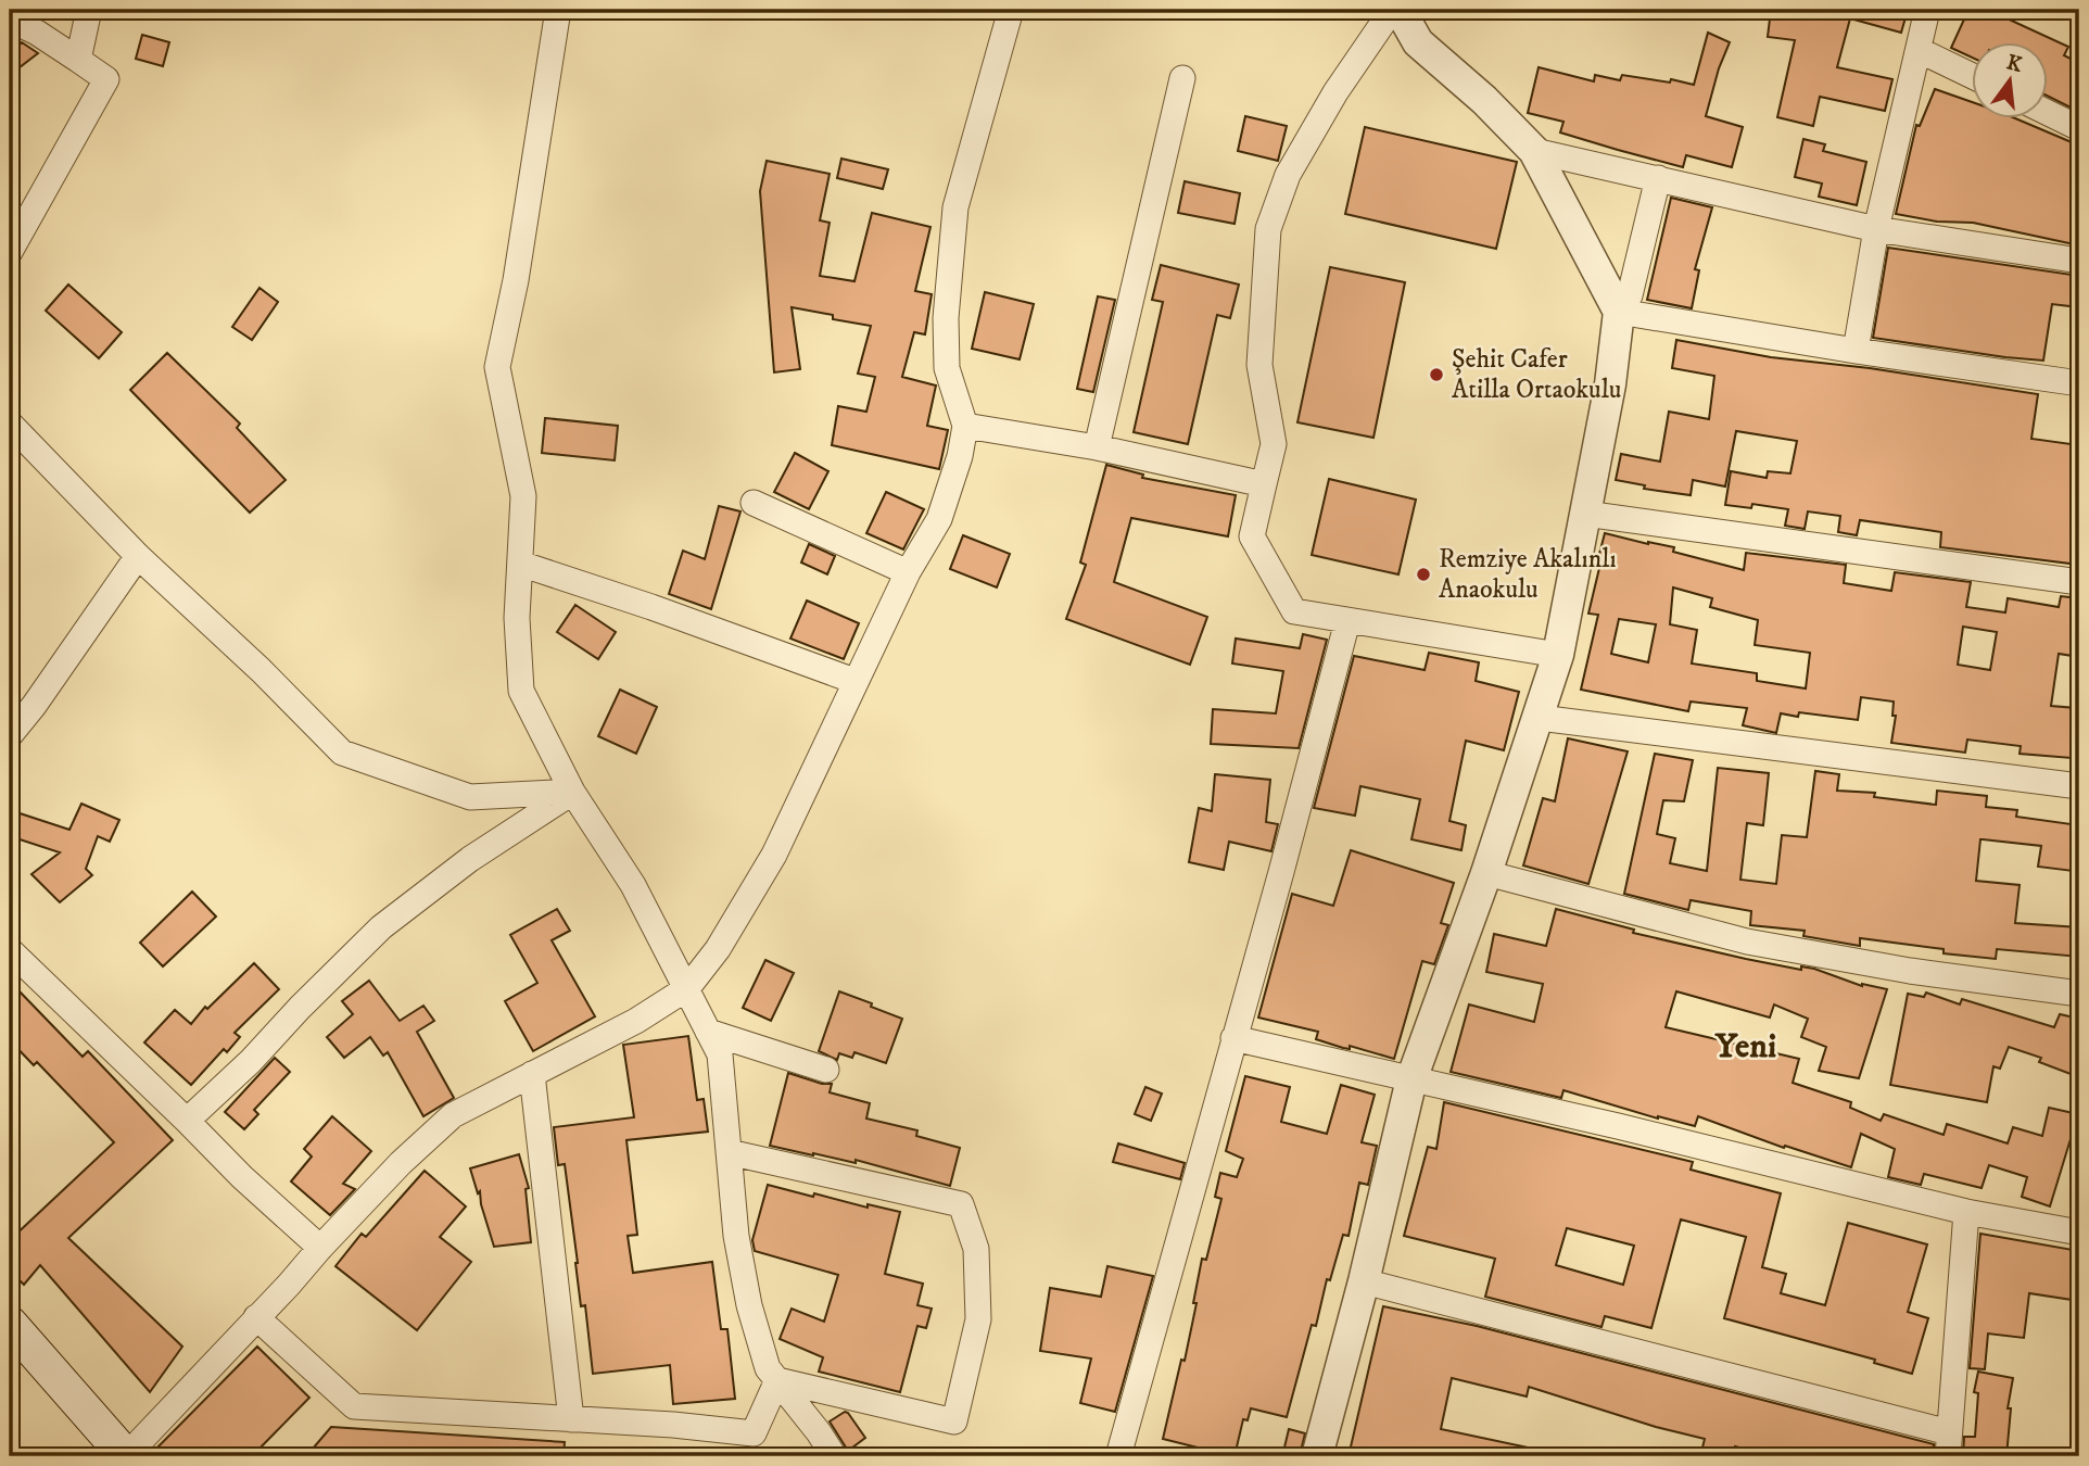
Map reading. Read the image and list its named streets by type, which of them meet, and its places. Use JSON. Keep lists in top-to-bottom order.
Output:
{
  "districts": ["Yeni"],
  "places": ["Şehit Cafer Atilla Ortaokulu", "Remziye Akalınlı Anaokulu"],
  "north": "top"
}
